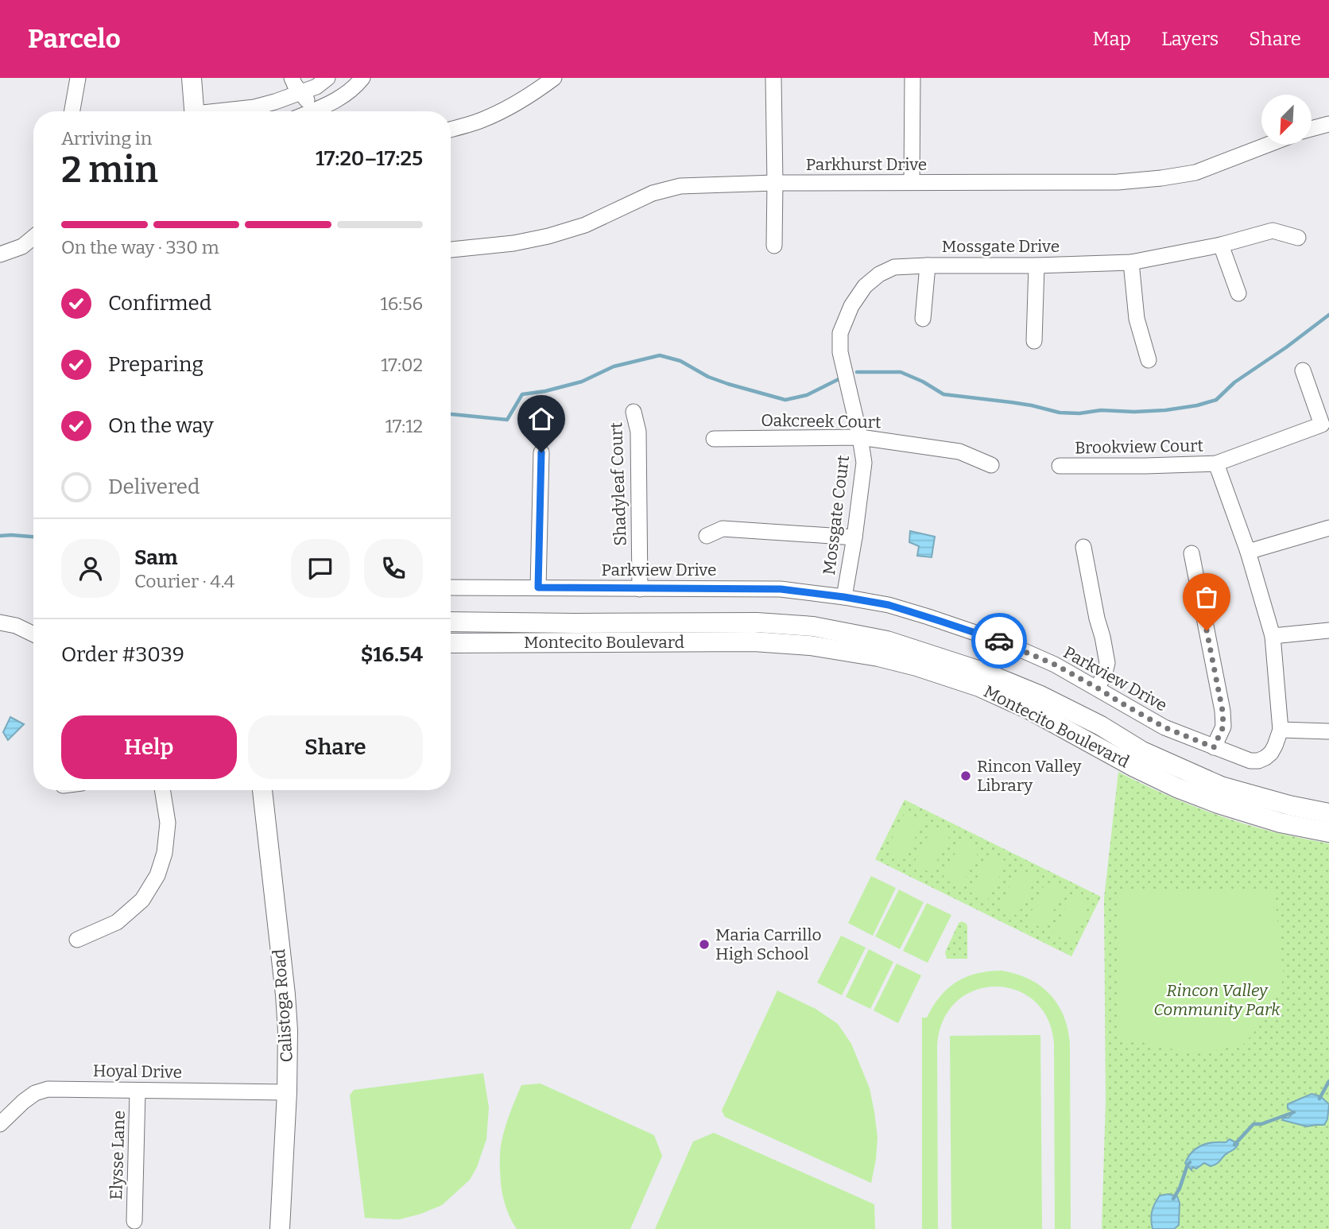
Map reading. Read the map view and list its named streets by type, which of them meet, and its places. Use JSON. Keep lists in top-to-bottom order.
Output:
{
  "streets": {
    "main road": ["Montecito Boulevard", "Calistoga Road"],
    "street": [
      "Parkhurst Drive",
      "Mossgate Drive",
      "Oakcreek Court",
      "Brookview Court",
      "Shadyleaf Court",
      "Mossgate Court",
      "Parkview Drive",
      "Hoyal Drive",
      "Elysse Lane"
    ]
  },
  "crossings": [
    ["Mossgate Drive", "Oakcreek Court"],
    ["Mossgate Drive", "Mossgate Court"],
    ["Oakcreek Court", "Mossgate Court"],
    ["Brookview Court", "Parkview Drive"],
    ["Shadyleaf Court", "Parkview Drive"],
    ["Mossgate Court", "Parkview Drive"],
    ["Calistoga Road", "Hoyal Drive"],
    ["Hoyal Drive", "Elysse Lane"]
  ],
  "parks": ["Rincon Valley Community Park"],
  "places": ["Rincon Valley Library", "Maria Carrillo High School"],
  "north": "bottom left",
  "page": {
    "header": "Parcelo",
    "nav": ["Map", "Layers", "Share"],
    "heading": ["2 min", "Arriving in", "17:20–17:25"],
    "panel": [
      "Sam",
      "Courier · 4.4",
      "Order #3039",
      "$16.54"
    ],
    "bar": "On the way · 330 m",
    "list": [
      ["Confirmed", "16:56"],
      ["Preparing", "17:02"],
      ["On the way", "17:12"],
      "Delivered"
    ],
    "buttons": ["Help", "Share"]
  }
}
